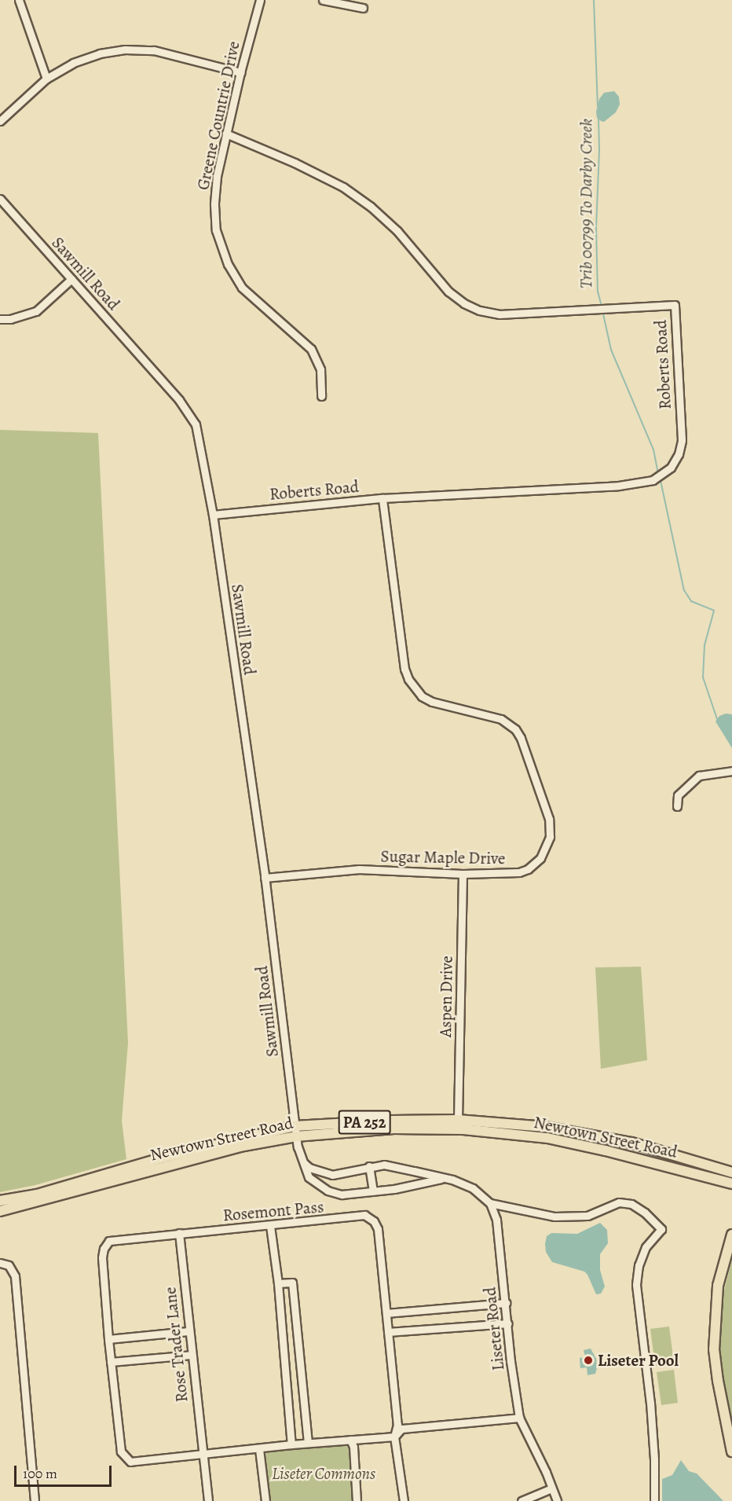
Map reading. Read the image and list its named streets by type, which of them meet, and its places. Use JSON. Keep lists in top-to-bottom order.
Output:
{
  "streets": {
    "main road": ["PA 252", "Newtown Street Road"],
    "street": [
      "Greene Countrie Drive",
      "Sawmill Road",
      "Roberts Road",
      "Sugar Maple Drive",
      "Aspen Drive",
      "Rosemont Pass",
      "Liseter Road",
      "Rose Trader Lane"
    ]
  },
  "crossings": [
    ["Greene Countrie Drive", "Roberts Road"],
    ["Sawmill Road", "Roberts Road"],
    ["Sawmill Road", "Sugar Maple Drive"],
    ["Sawmill Road", "Newtown Street Road"],
    ["Roberts Road", "Sugar Maple Drive"],
    ["Sugar Maple Drive", "Aspen Drive"],
    ["Aspen Drive", "Newtown Street Road"],
    ["Rosemont Pass", "Rose Trader Lane"]
  ],
  "water": ["Trib 00799 To Darby Creek"],
  "parks": ["Liseter Commons"],
  "places": ["Liseter Pool"],
  "scale_bar": "100 m"
}
